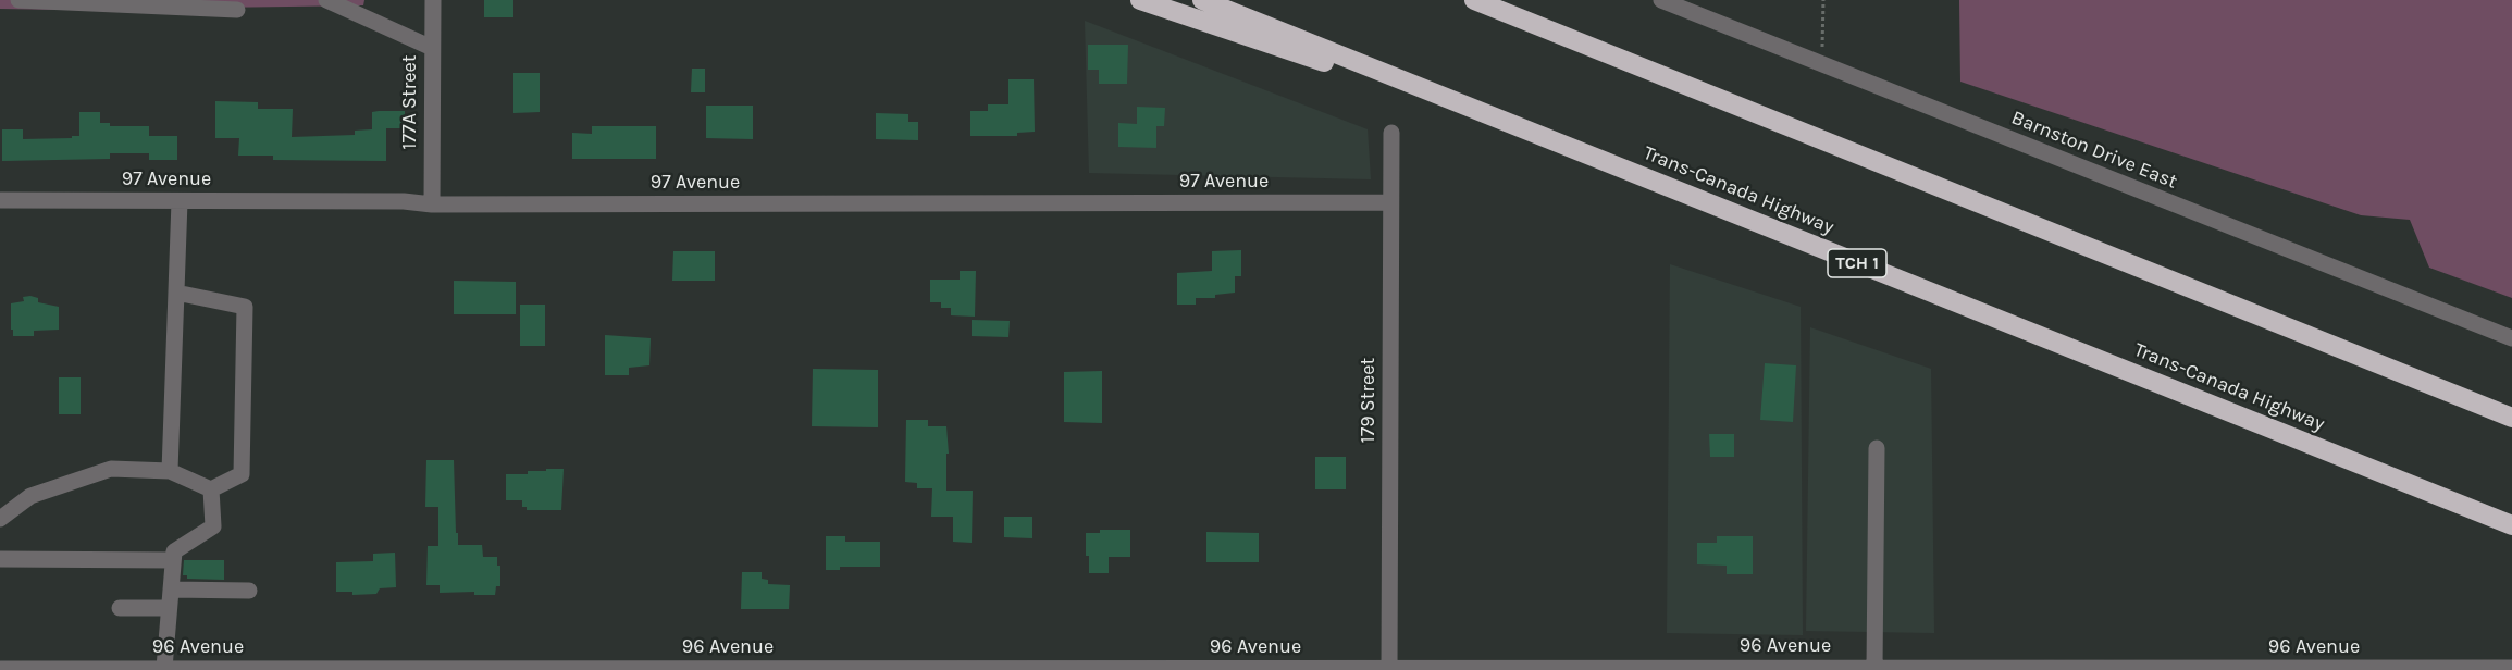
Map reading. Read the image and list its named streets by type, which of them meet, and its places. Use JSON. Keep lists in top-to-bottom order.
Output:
{
  "streets": {
    "highway": ["Trans-Canada Highway", "TCH 1"],
    "street": [
      "177A Street",
      "Barnston Drive East",
      "97 Avenue",
      "179 Street",
      "96 Avenue"
    ]
  },
  "crossings": [
    ["177A Street", "97 Avenue"],
    ["97 Avenue", "179 Street"],
    ["179 Street", "96 Avenue"]
  ]
}
